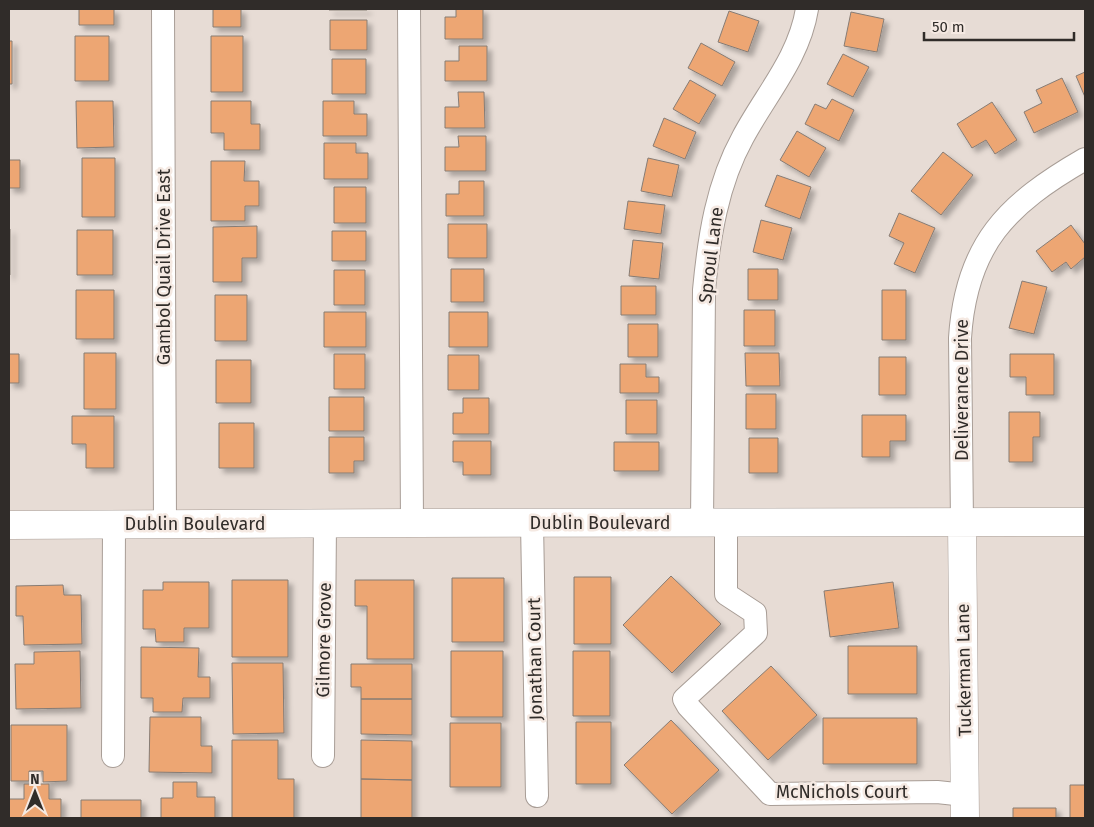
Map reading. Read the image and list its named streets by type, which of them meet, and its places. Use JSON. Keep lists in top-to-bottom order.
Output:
{
  "streets": {
    "main road": ["Dublin Boulevard", "Tuckerman Lane"],
    "street": [
      "Sproul Lane",
      "Gambol Quail Drive East",
      "Deliverance Drive",
      "Gilmore Grove",
      "Jonathan Court",
      "McNichols Court"
    ]
  },
  "crossings": [
    ["Sproul Lane", "Dublin Boulevard"],
    ["Sproul Lane", "McNichols Court"],
    ["Gambol Quail Drive East", "Dublin Boulevard"],
    ["Deliverance Drive", "Dublin Boulevard"],
    ["Deliverance Drive", "Tuckerman Lane"],
    ["Dublin Boulevard", "Gilmore Grove"],
    ["Dublin Boulevard", "Jonathan Court"],
    ["Dublin Boulevard", "Tuckerman Lane"],
    ["Dublin Boulevard", "McNichols Court"],
    ["Tuckerman Lane", "McNichols Court"]
  ],
  "scale_bar": "50 m",
  "north": "top"
}
